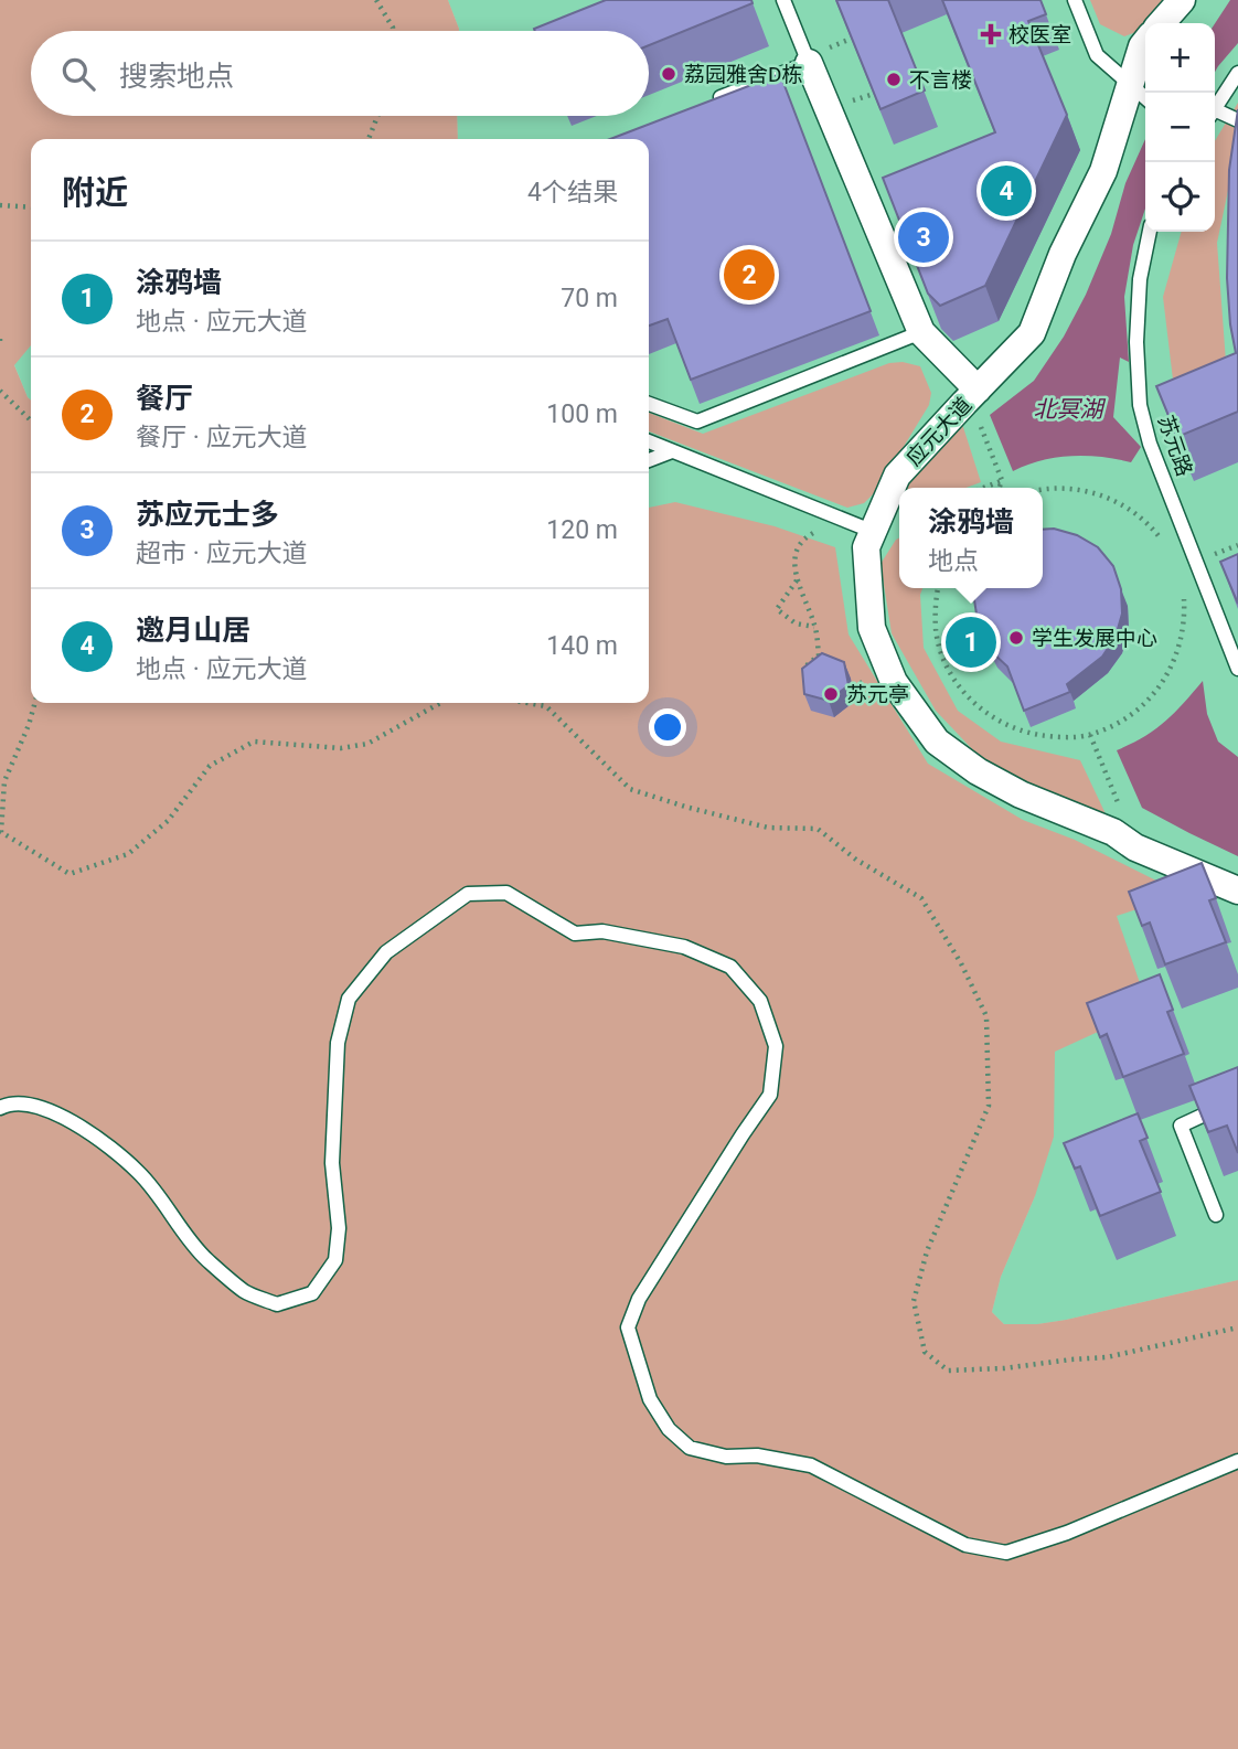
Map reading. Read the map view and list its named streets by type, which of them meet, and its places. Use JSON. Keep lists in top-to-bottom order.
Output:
{
  "streets": {
    "street": ["应元大道"],
    "lane": ["苏元路"]
  },
  "water": ["北冥湖"],
  "places": {
    "health": ["校医室"],
    "other": [
      "荔园雅舍D栋",
      "不言楼",
      "学生发展中心",
      "苏元亭"
    ]
  },
  "page": {
    "map_buttons": ["+", "−"],
    "search": "搜索地点",
    "heading": ["附近", "4个结果"],
    "pins": [
      "4",
      "3",
      "2",
      "1"
    ],
    "list": [
      {
        "mark": "1",
        "name": "涂鸦墙",
        "note": "地点 · 应元大道",
        "value": "70 m"
      },
      {
        "mark": "2",
        "name": "餐厅",
        "note": "餐厅 · 应元大道",
        "value": "100 m"
      },
      {
        "mark": "3",
        "name": "苏应元士多",
        "note": "超市 · 应元大道",
        "value": "120 m"
      },
      {
        "mark": "4",
        "name": "邀月山居",
        "note": "地点 · 应元大道",
        "value": "140 m"
      }
    ],
    "popup": ["涂鸦墙", "地点"]
  }
}
